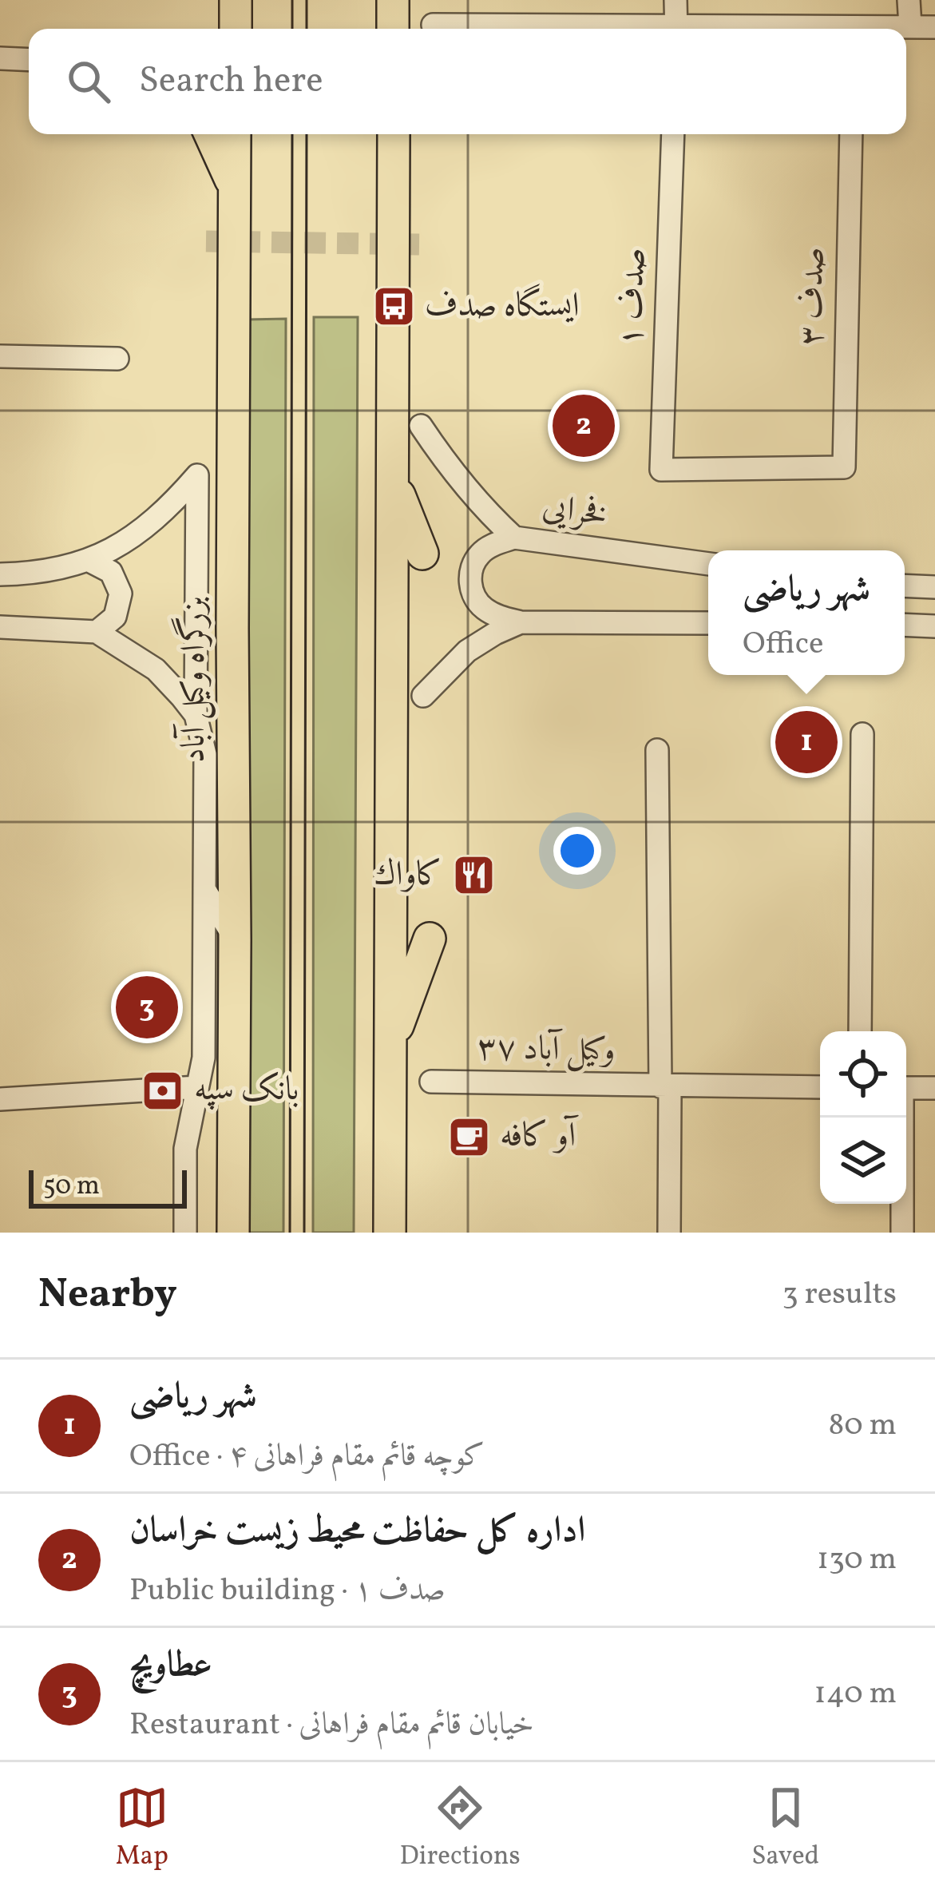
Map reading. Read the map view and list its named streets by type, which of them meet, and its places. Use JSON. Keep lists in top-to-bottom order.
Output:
{
  "streets": {
    "highway": ["بزرگراه وکیل آباد"],
    "street": [
      "صدف ۳",
      "صدف ۱",
      "فخرایی",
      "۳۷ وکیل آباد"
    ]
  },
  "crossings": [
    ["صدف ۳", "صدف ۱"]
  ],
  "places": {
    "bus stop": ["ایستگاه صدف"],
    "restaurant": ["كاواك"],
    "bank": ["بانک سپه"],
    "cafe": ["آو کافه"]
  },
  "scale_bar": "50 m",
  "page": {
    "search": "Search here",
    "pins": ["2", "1", "3"],
    "popup": ["شهر ریاضی", "Office"],
    "scale": "50 m",
    "heading": ["Nearby", "3 results"],
    "list": [
      {
        "mark": "1",
        "name": "شهر ریاضی",
        "note": "Office · کوچه قائم مقام فراهانی ۴",
        "value": "80 m"
      },
      {
        "mark": "2",
        "name": "اداره کل حفاظت محیط زیست خراسان",
        "note": "Public building · صدف ۱",
        "value": "130 m"
      },
      {
        "mark": "3",
        "name": "عطاویچ",
        "note": "Restaurant · خیابان قائم مقام فراهانی",
        "value": "140 m"
      }
    ],
    "nav": ["Map", "Directions", "Saved"]
  }
}
